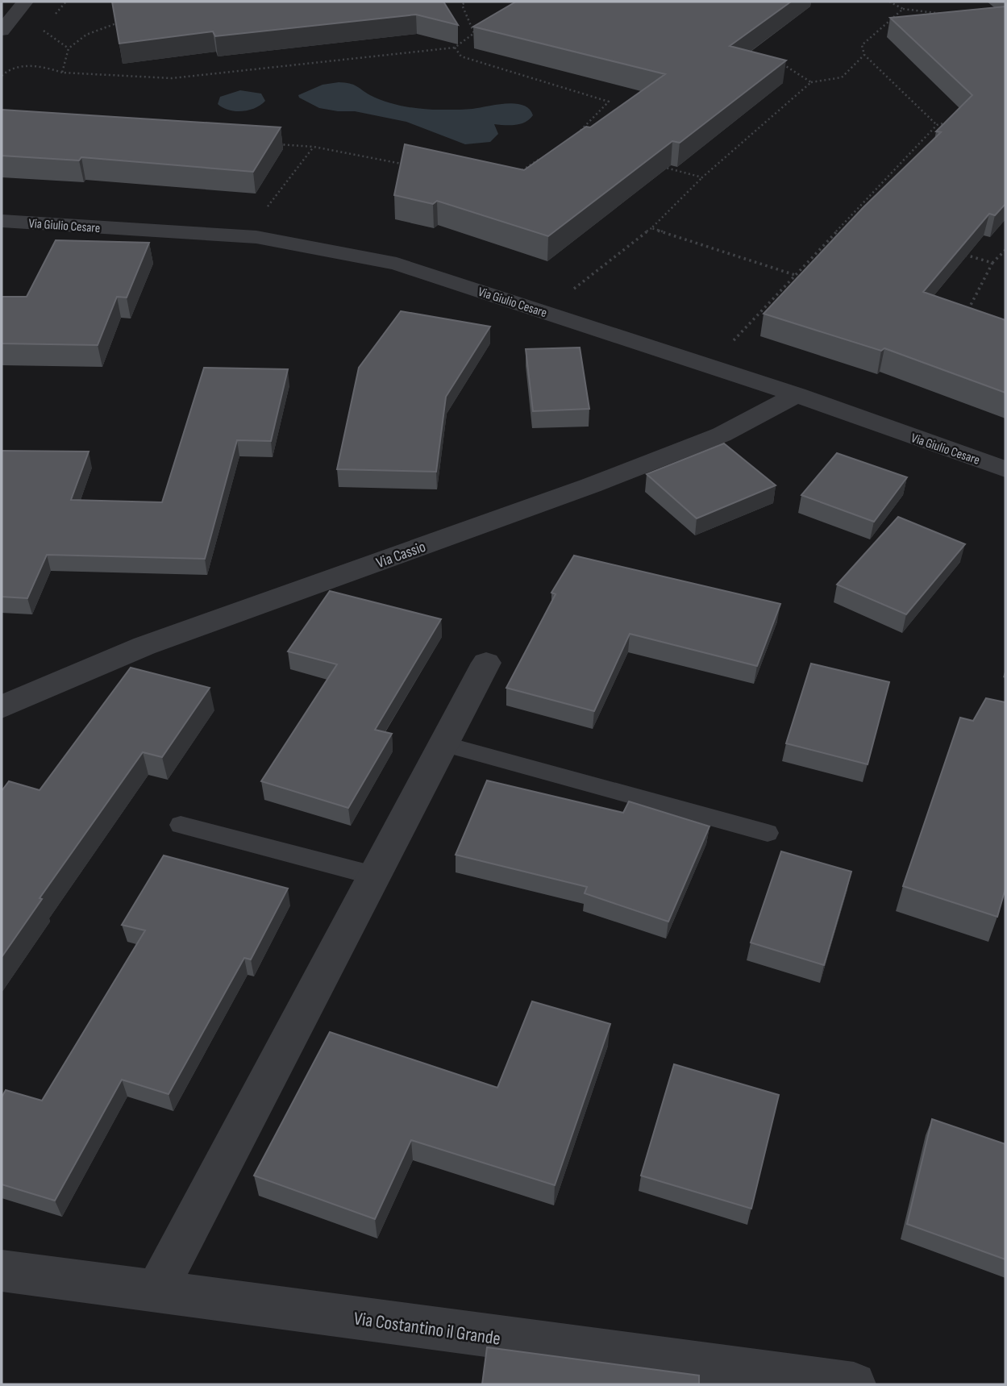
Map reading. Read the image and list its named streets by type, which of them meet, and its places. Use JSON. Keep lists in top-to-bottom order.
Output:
{
  "streets": {
    "street": ["Via Giulio Cesare", "Via Cassio", "Via Costantino il Grande"]
  },
  "crossings": [
    ["Via Giulio Cesare", "Via Cassio"]
  ]
}
